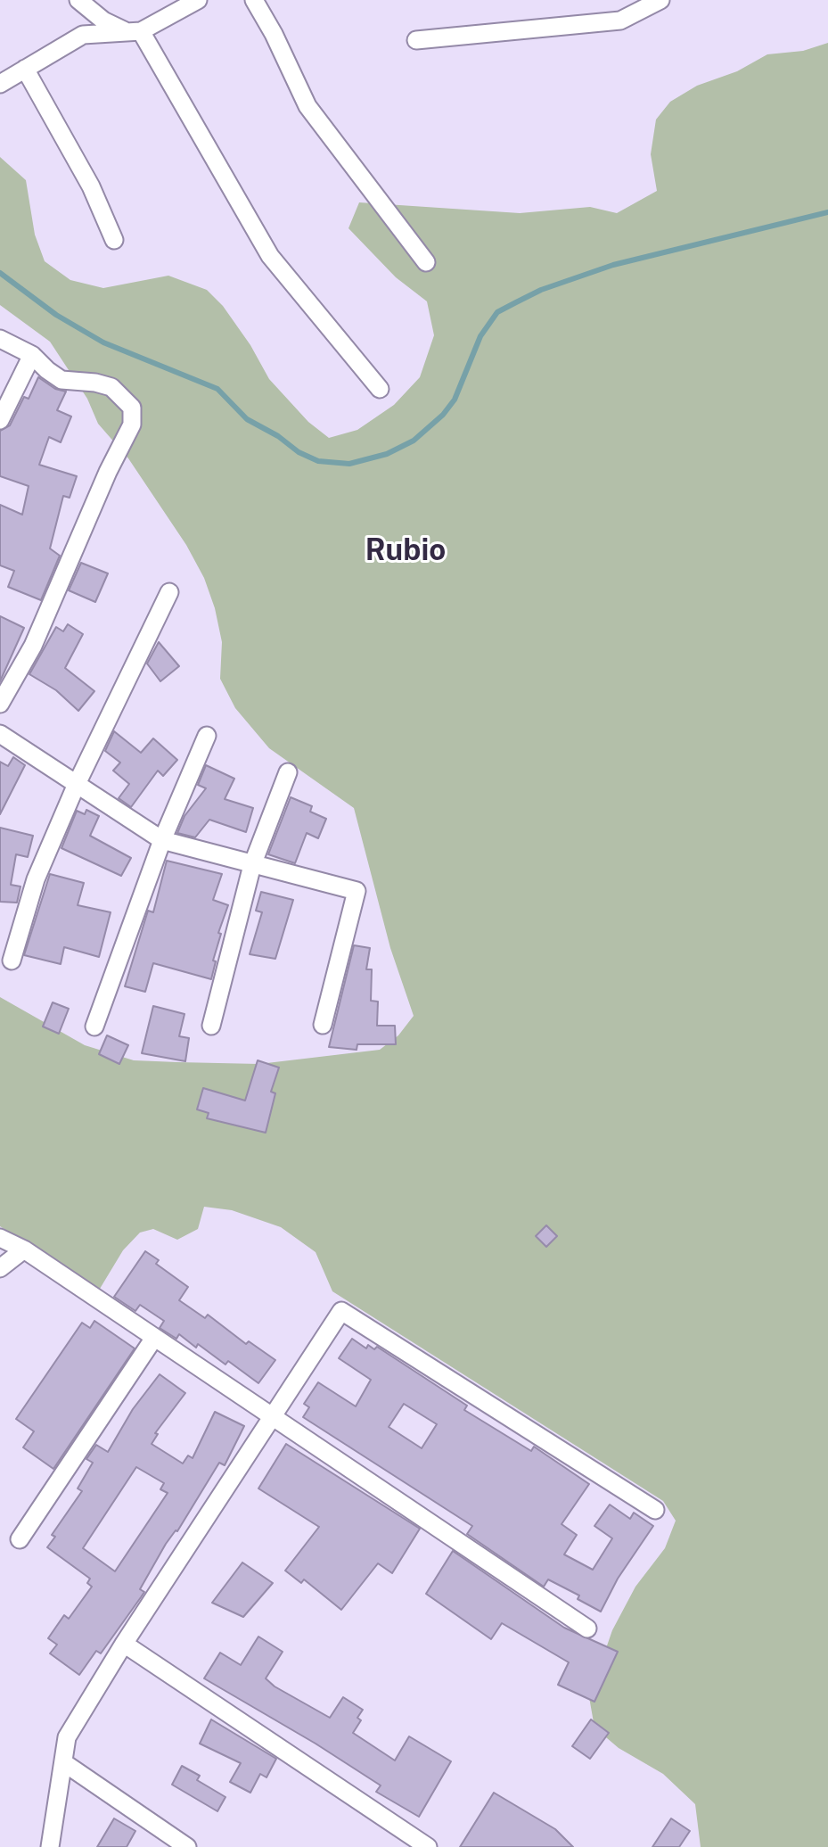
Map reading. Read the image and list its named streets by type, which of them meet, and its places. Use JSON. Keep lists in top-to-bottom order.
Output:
{
  "districts": ["Rubio"]
}
